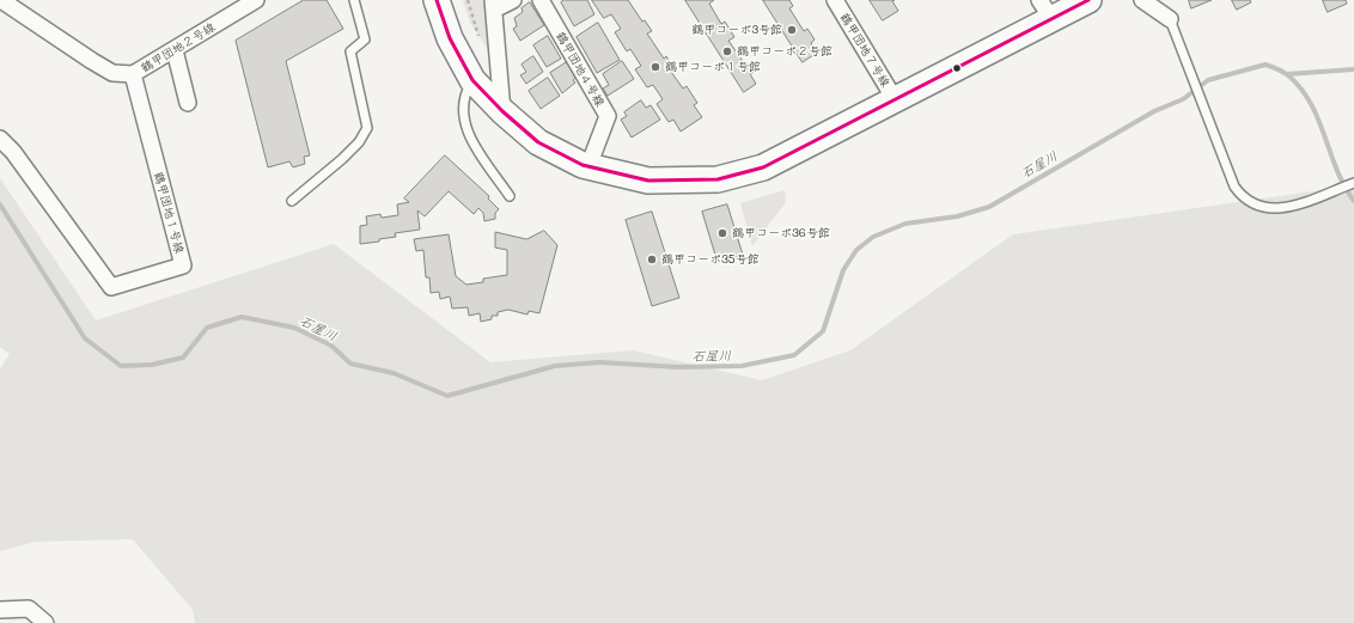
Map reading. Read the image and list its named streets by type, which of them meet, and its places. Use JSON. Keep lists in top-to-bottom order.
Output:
{
  "streets": {
    "street": [
      "鶴甲団地２号線",
      "鶴甲団地７号線",
      "鶴甲団地４号線",
      "鶴甲団地１号線"
    ]
  },
  "crossings": [
    ["鶴甲団地２号線", "鶴甲団地１号線"]
  ],
  "water": ["石屋川"],
  "places": [
    "鶴甲コーポ3号館",
    "鶴甲コーポ２号館",
    "鶴甲コーポ１号館",
    "鶴甲コーポ36号館",
    "鶴甲コーポ35号館"
  ]
}
